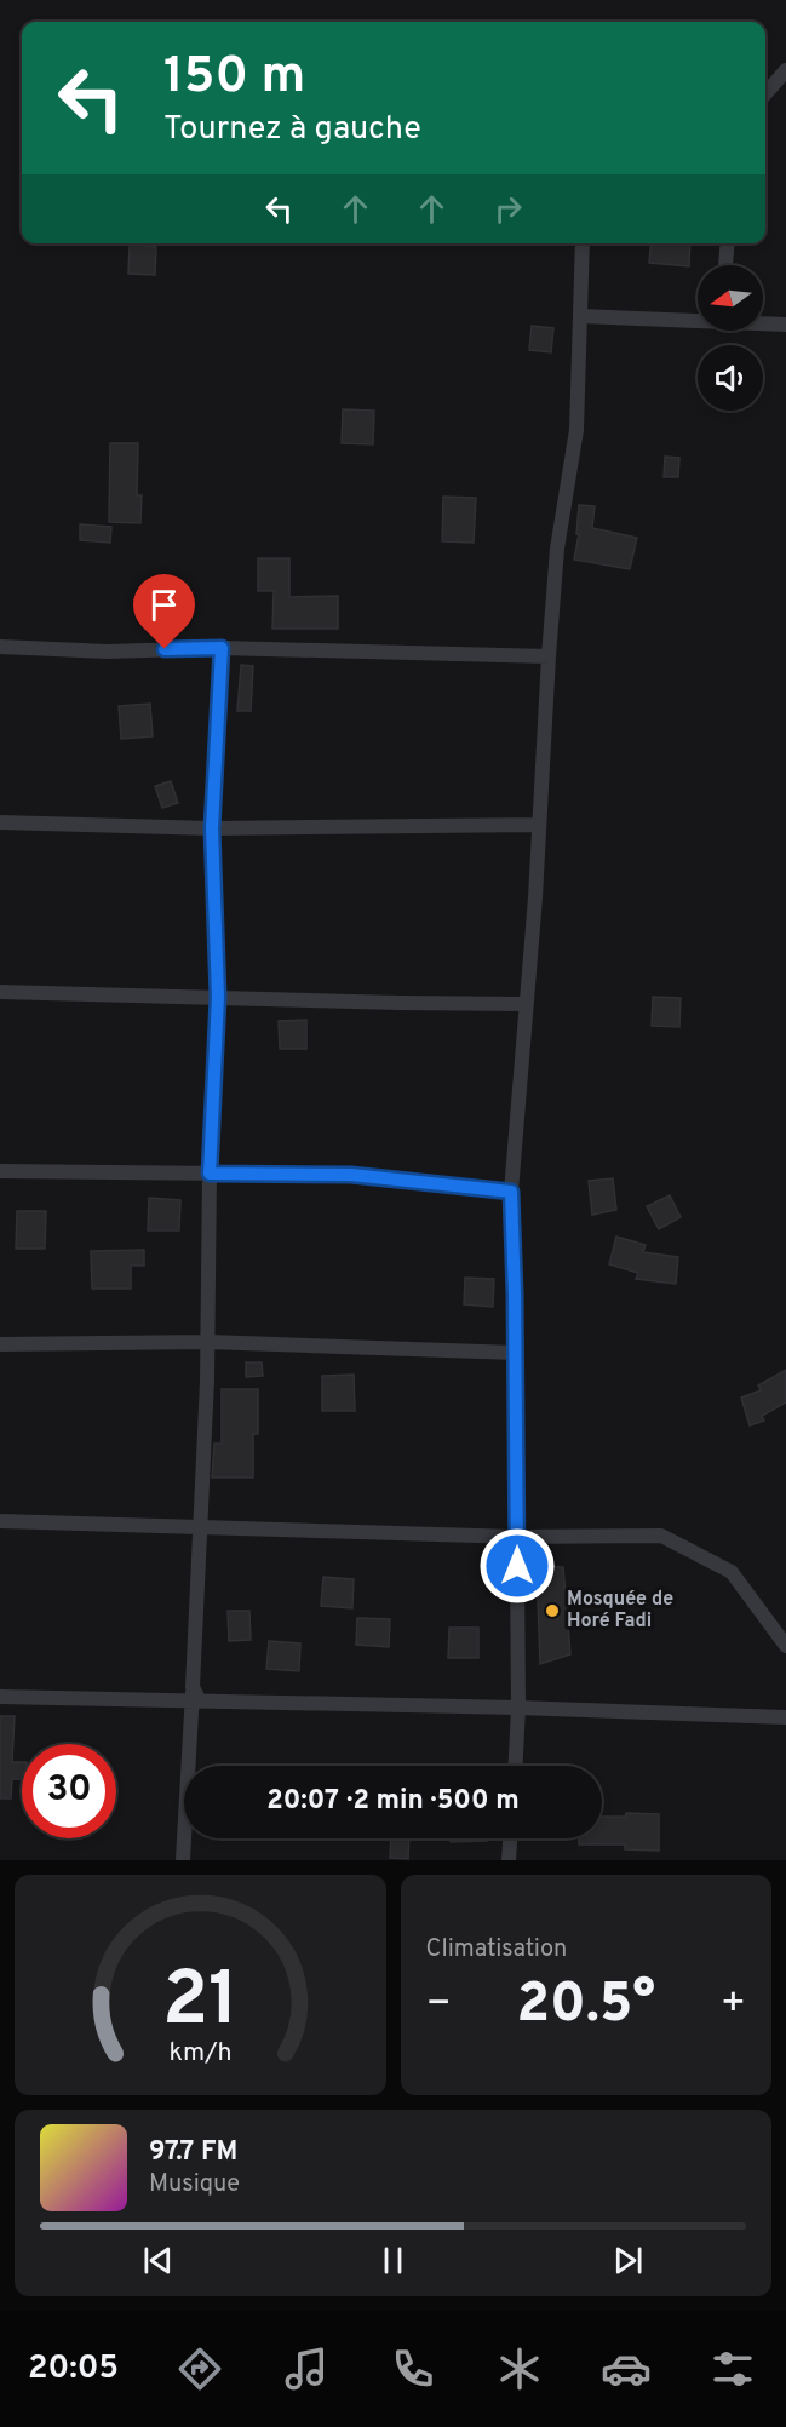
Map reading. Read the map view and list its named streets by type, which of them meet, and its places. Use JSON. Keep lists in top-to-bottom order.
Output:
{
  "places": ["Mosquée de Horé Fadi"],
  "north": "left",
  "page": {
    "turn": ["150 m", "Tournez à gauche"],
    "limit": "30",
    "trip": "20:07 · 2 min · 500 m",
    "tile": "Climatisation",
    "heat": ["−", "20.5°", "+"],
    "song": ["97.7 FM", "Musique"],
    "tabs": "20:05",
    "gauge": ["21", "km/h"]
  }
}
